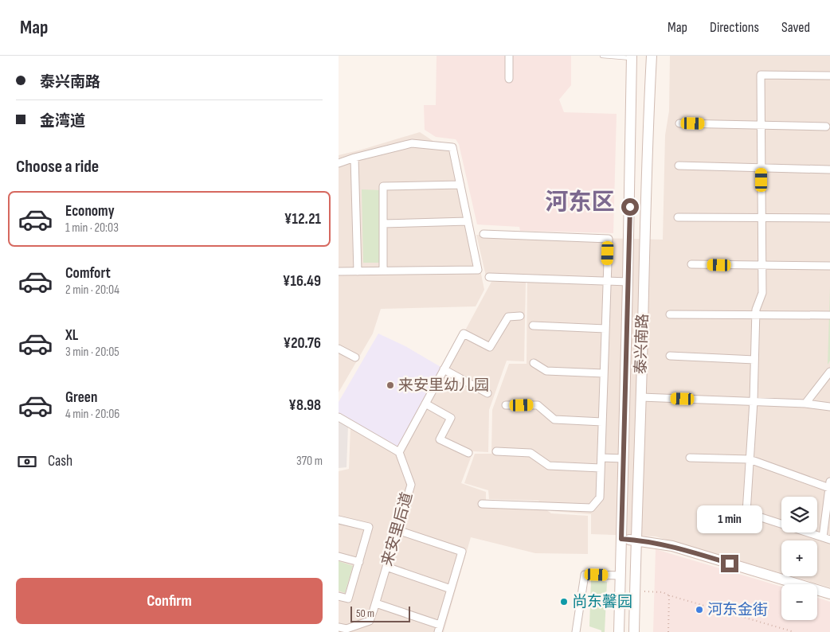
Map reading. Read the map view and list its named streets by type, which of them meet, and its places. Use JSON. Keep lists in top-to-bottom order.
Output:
{
  "streets": {
    "main road": ["泰兴南路"],
    "street": ["来安里后道"]
  },
  "districts": ["河东区"],
  "places": ["来安里幼儿园", "尚东馨园", "河东金街"],
  "scale_bar": "50 m",
  "page": {
    "header": "Map",
    "nav": ["Map", "Directions", "Saved"],
    "banner": ["泰兴南路", "金湾道"],
    "heading": "Choose a ride",
    "list": [
      {
        "name": "Economy",
        "note": "1 min · 20:03",
        "value": "¥12.21"
      },
      {
        "name": "Comfort",
        "note": "2 min · 20:04",
        "value": "¥16.49"
      },
      {
        "name": "XL",
        "note": "3 min · 20:05",
        "value": "¥20.76"
      },
      {
        "name": "Green",
        "note": "4 min · 20:06",
        "value": "¥8.98"
      }
    ],
    "pay": ["Cash", "370 m"],
    "map_buttons": ["+", "−"],
    "bubble": "1 min",
    "buttons": "Confirm",
    "scale": "50 m"
  }
}
